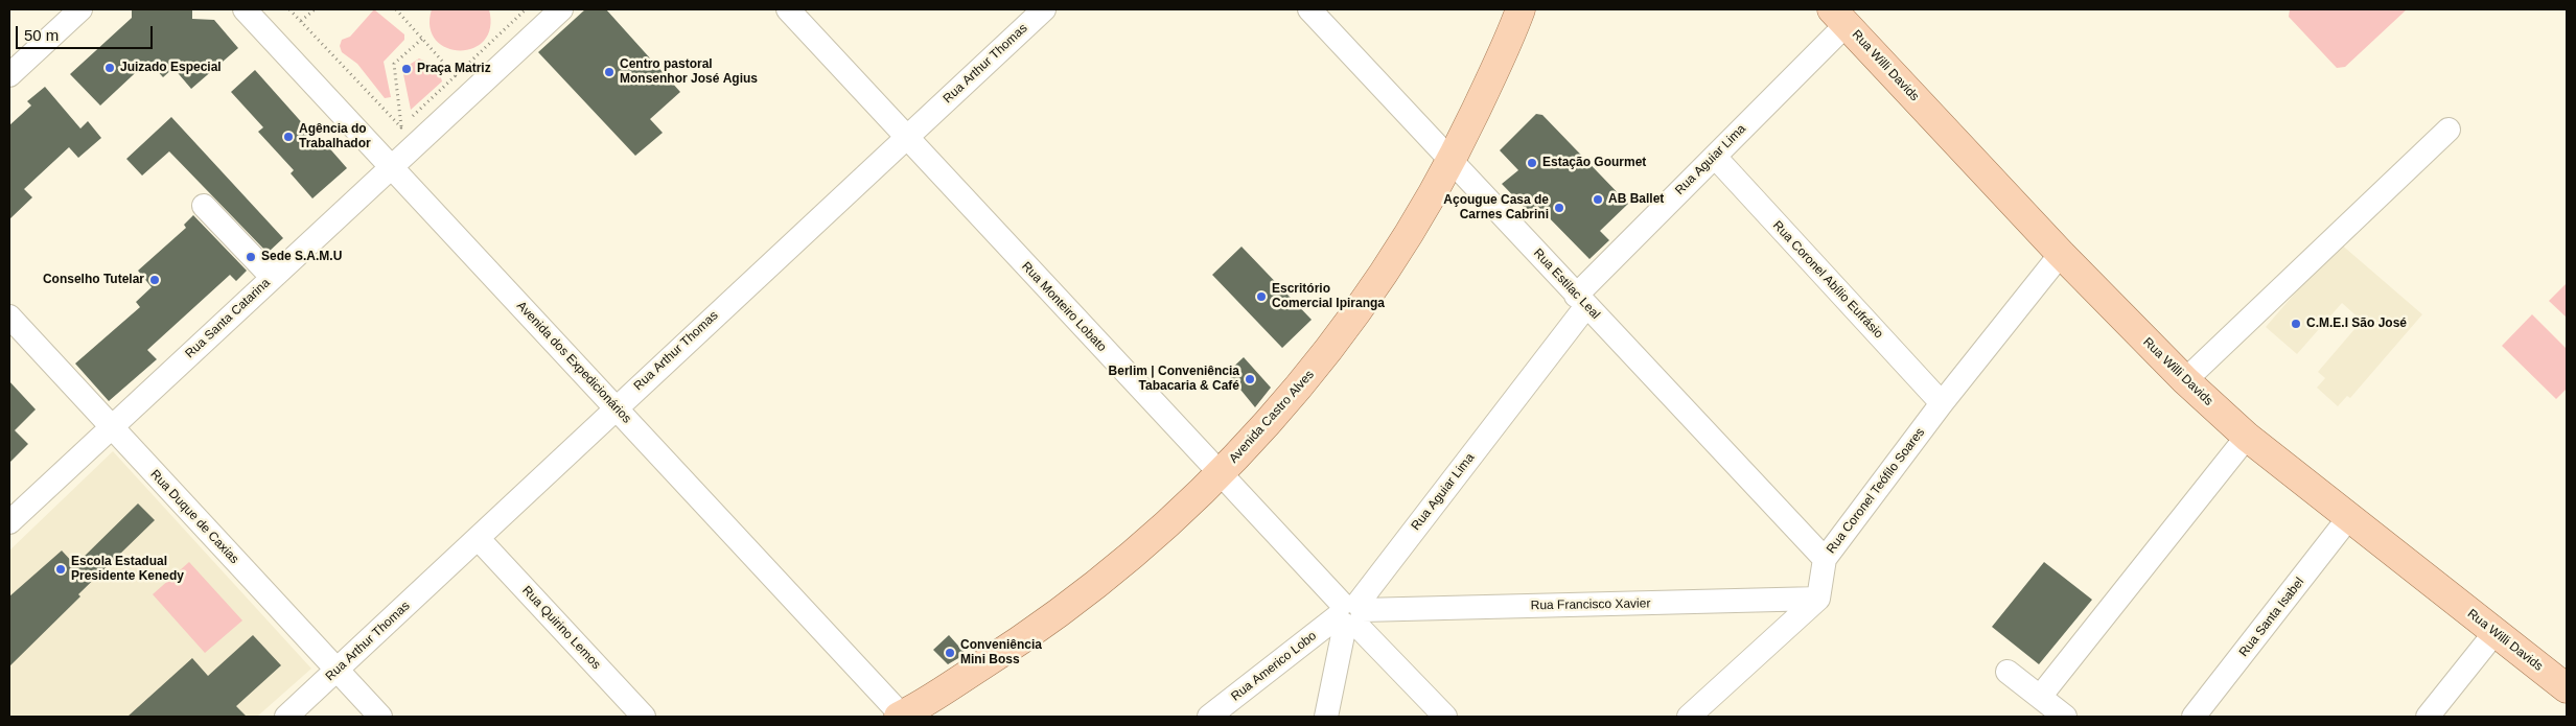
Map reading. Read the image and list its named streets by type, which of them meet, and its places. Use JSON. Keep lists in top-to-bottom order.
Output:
{
  "streets": {
    "main road": ["Rua Willi Davids", "Avenida Castro Alves"],
    "street": [
      "Rua Arthur Thomas",
      "Rua Aguiar Lima",
      "Rua Coronel Abílio Eufrásio",
      "Rua Estilac Leal",
      "Rua Monteiro Lobato",
      "Rua Santa Catarina",
      "Avenida dos Expedicionários",
      "Rua Coronel Teófilo Soares",
      "Rua Duque de Caxias",
      "Rua Francisco Xavier",
      "Rua Santa Isabel",
      "Rua Quirino Lemos",
      "Rua Americo Lobo"
    ]
  },
  "crossings": [
    ["Rua Arthur Thomas", "Rua Monteiro Lobato"],
    ["Rua Arthur Thomas", "Avenida dos Expedicionários"],
    ["Rua Arthur Thomas", "Rua Duque de Caxias"],
    ["Rua Arthur Thomas", "Rua Quirino Lemos"],
    ["Rua Willi Davids", "Rua Aguiar Lima"],
    ["Rua Willi Davids", "Rua Coronel Teófilo Soares"],
    ["Rua Willi Davids", "Rua Santa Isabel"],
    ["Rua Aguiar Lima", "Rua Coronel Abílio Eufrásio"],
    ["Rua Aguiar Lima", "Rua Estilac Leal"],
    ["Rua Aguiar Lima", "Rua Monteiro Lobato"],
    ["Rua Aguiar Lima", "Rua Francisco Xavier"],
    ["Rua Aguiar Lima", "Rua Americo Lobo"],
    ["Rua Coronel Abílio Eufrásio", "Rua Coronel Teófilo Soares"],
    ["Rua Estilac Leal", "Avenida Castro Alves"],
    ["Rua Estilac Leal", "Rua Coronel Teófilo Soares"],
    ["Rua Monteiro Lobato", "Avenida Castro Alves"],
    ["Rua Monteiro Lobato", "Rua Francisco Xavier"],
    ["Rua Monteiro Lobato", "Rua Americo Lobo"],
    ["Rua Santa Catarina", "Avenida dos Expedicionários"],
    ["Rua Santa Catarina", "Rua Duque de Caxias"],
    ["Avenida dos Expedicionários", "Avenida Castro Alves"],
    ["Rua Coronel Teófilo Soares", "Rua Francisco Xavier"],
    ["Rua Francisco Xavier", "Rua Americo Lobo"]
  ],
  "places": [
    "Juizado Especial",
    "Praça Matriz",
    "Centro pastoral Monsenhor José Agius",
    "Agência do Trabalhador",
    "Estação Gourmet",
    "AB Ballet",
    "Açougue Casa de Carnes Cabrini",
    "Sede S.A.M.U",
    "Conselho Tutelar",
    "Escritório Comercial Ipiranga",
    "C.M.E.I São José",
    "Berlim | Conveniência Tabacaria & Café",
    "Escola Estadual Presidente Kenedy",
    "Conveniência Mini Boss"
  ],
  "scale_bar": "50 m"
}
